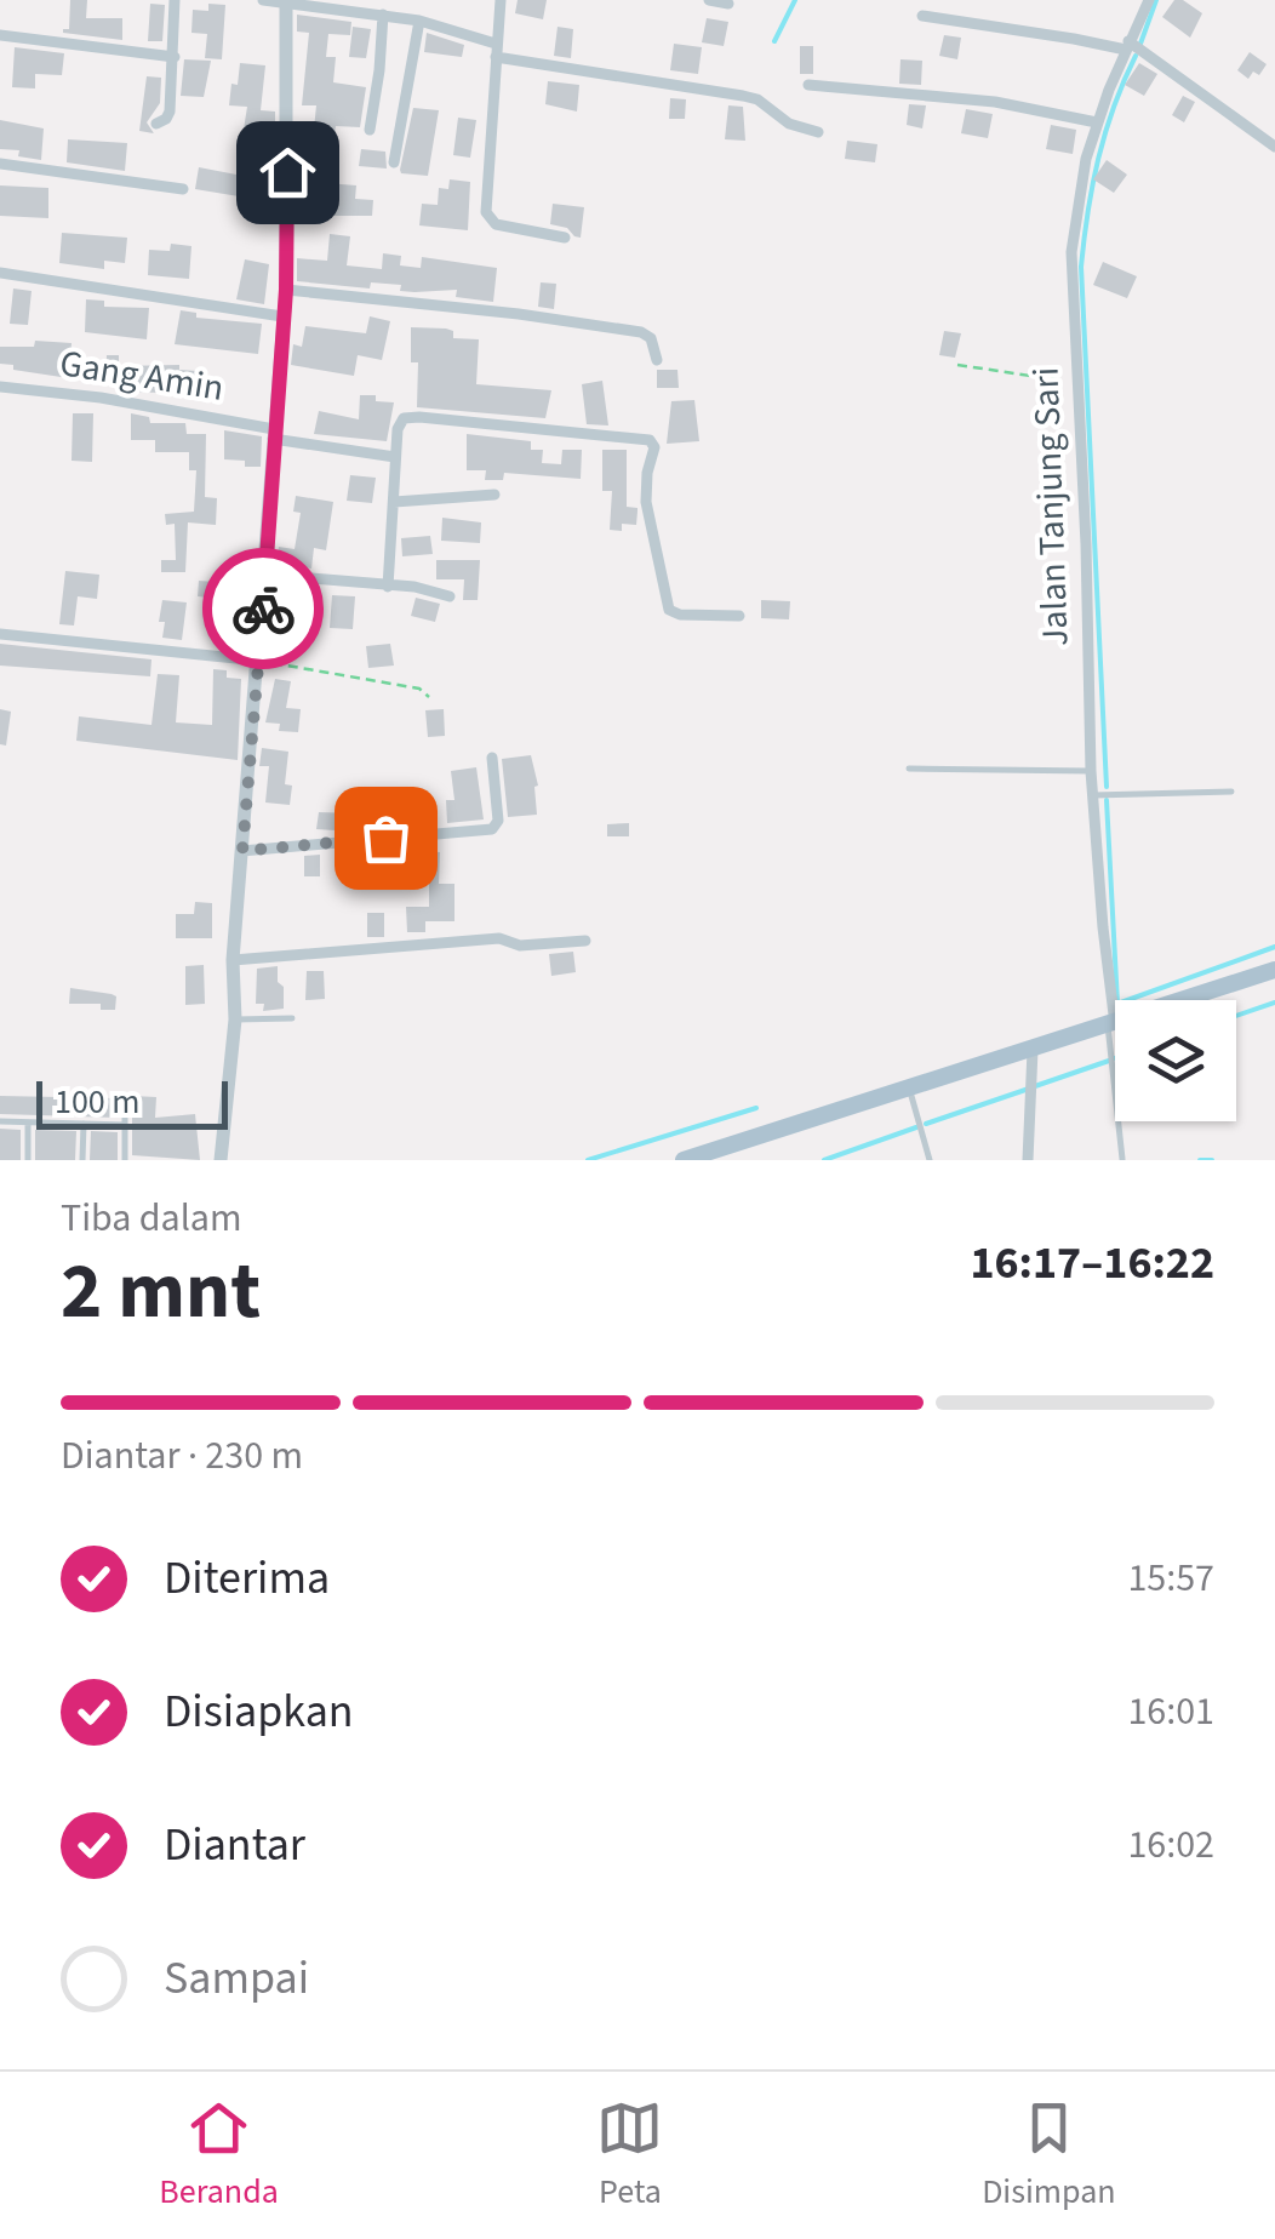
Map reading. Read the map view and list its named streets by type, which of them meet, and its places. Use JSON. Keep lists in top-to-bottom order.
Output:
{
  "streets": {
    "street": ["Gang Amin", "Jalan Tanjung Sari"]
  },
  "scale_bar": "100 m",
  "page": {
    "scale": "100 m",
    "heading": ["2 mnt", "Tiba dalam", "16:17–16:22"],
    "bar": "Diantar · 230 m",
    "list": [
      ["Diterima", "15:57"],
      ["Disiapkan", "16:01"],
      ["Diantar", "16:02"],
      "Sampai"
    ],
    "tabs": ["Beranda", "Peta", "Disimpan"]
  }
}
